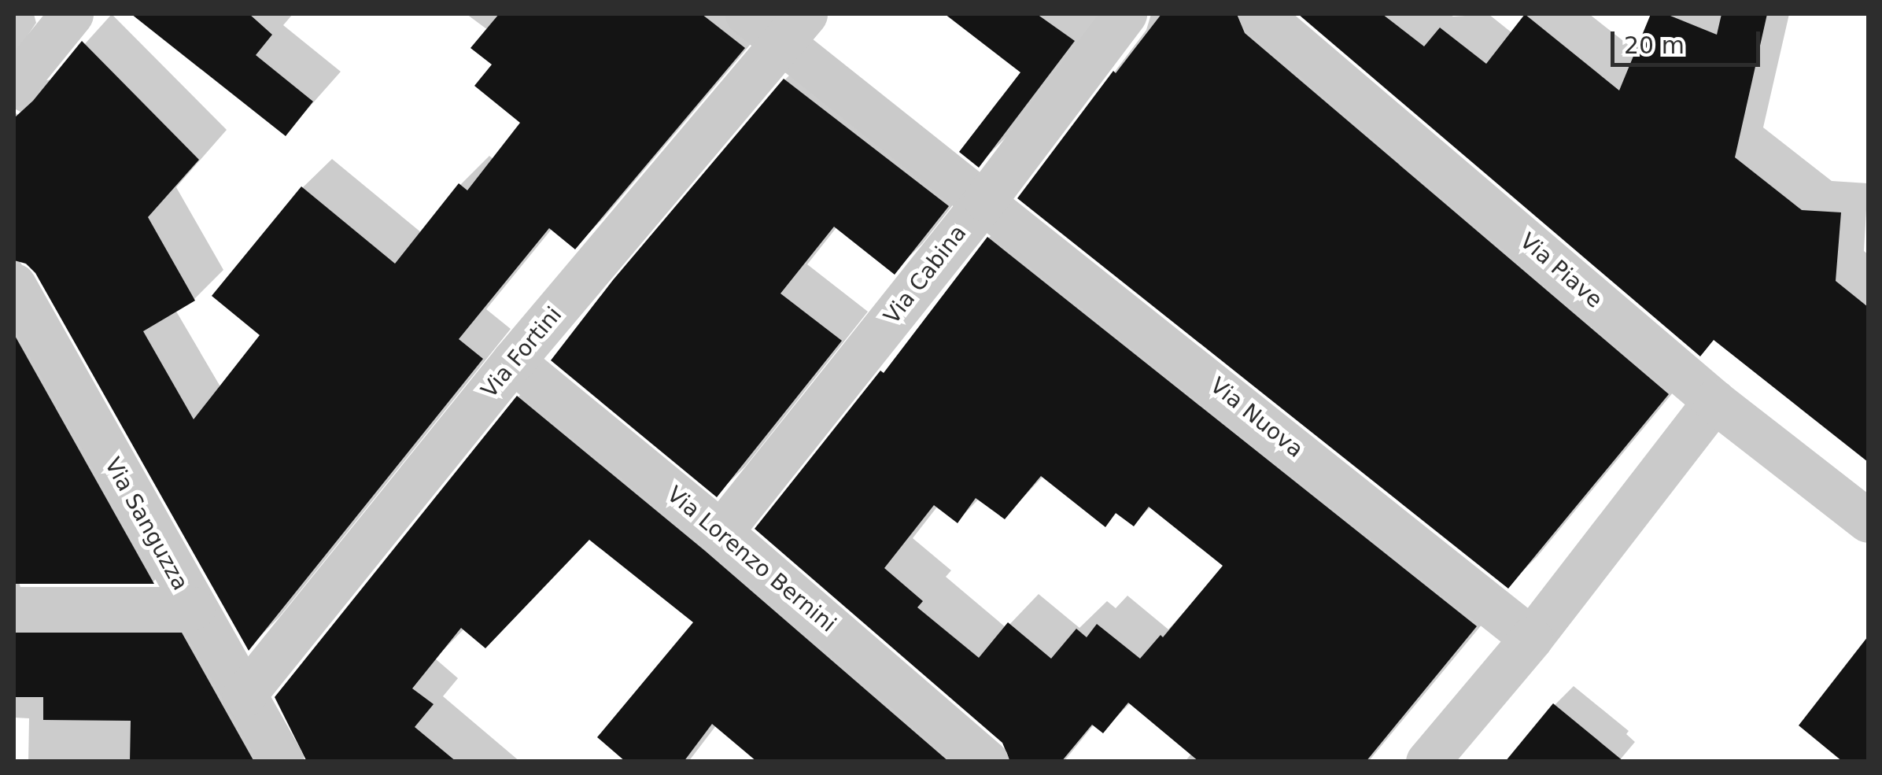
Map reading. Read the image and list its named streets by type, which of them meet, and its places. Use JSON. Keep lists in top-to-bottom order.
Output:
{
  "streets": {
    "street": [
      "Via Piave",
      "Via Cabina",
      "Via Fortini",
      "Via Nuova",
      "Via Sanguzza",
      "Via Lorenzo Bernini"
    ]
  },
  "crossings": [
    ["Via Cabina", "Via Nuova"],
    ["Via Cabina", "Via Lorenzo Bernini"],
    ["Via Fortini", "Via Nuova"],
    ["Via Fortini", "Via Sanguzza"],
    ["Via Fortini", "Via Lorenzo Bernini"]
  ],
  "scale_bar": "20 m"
}
